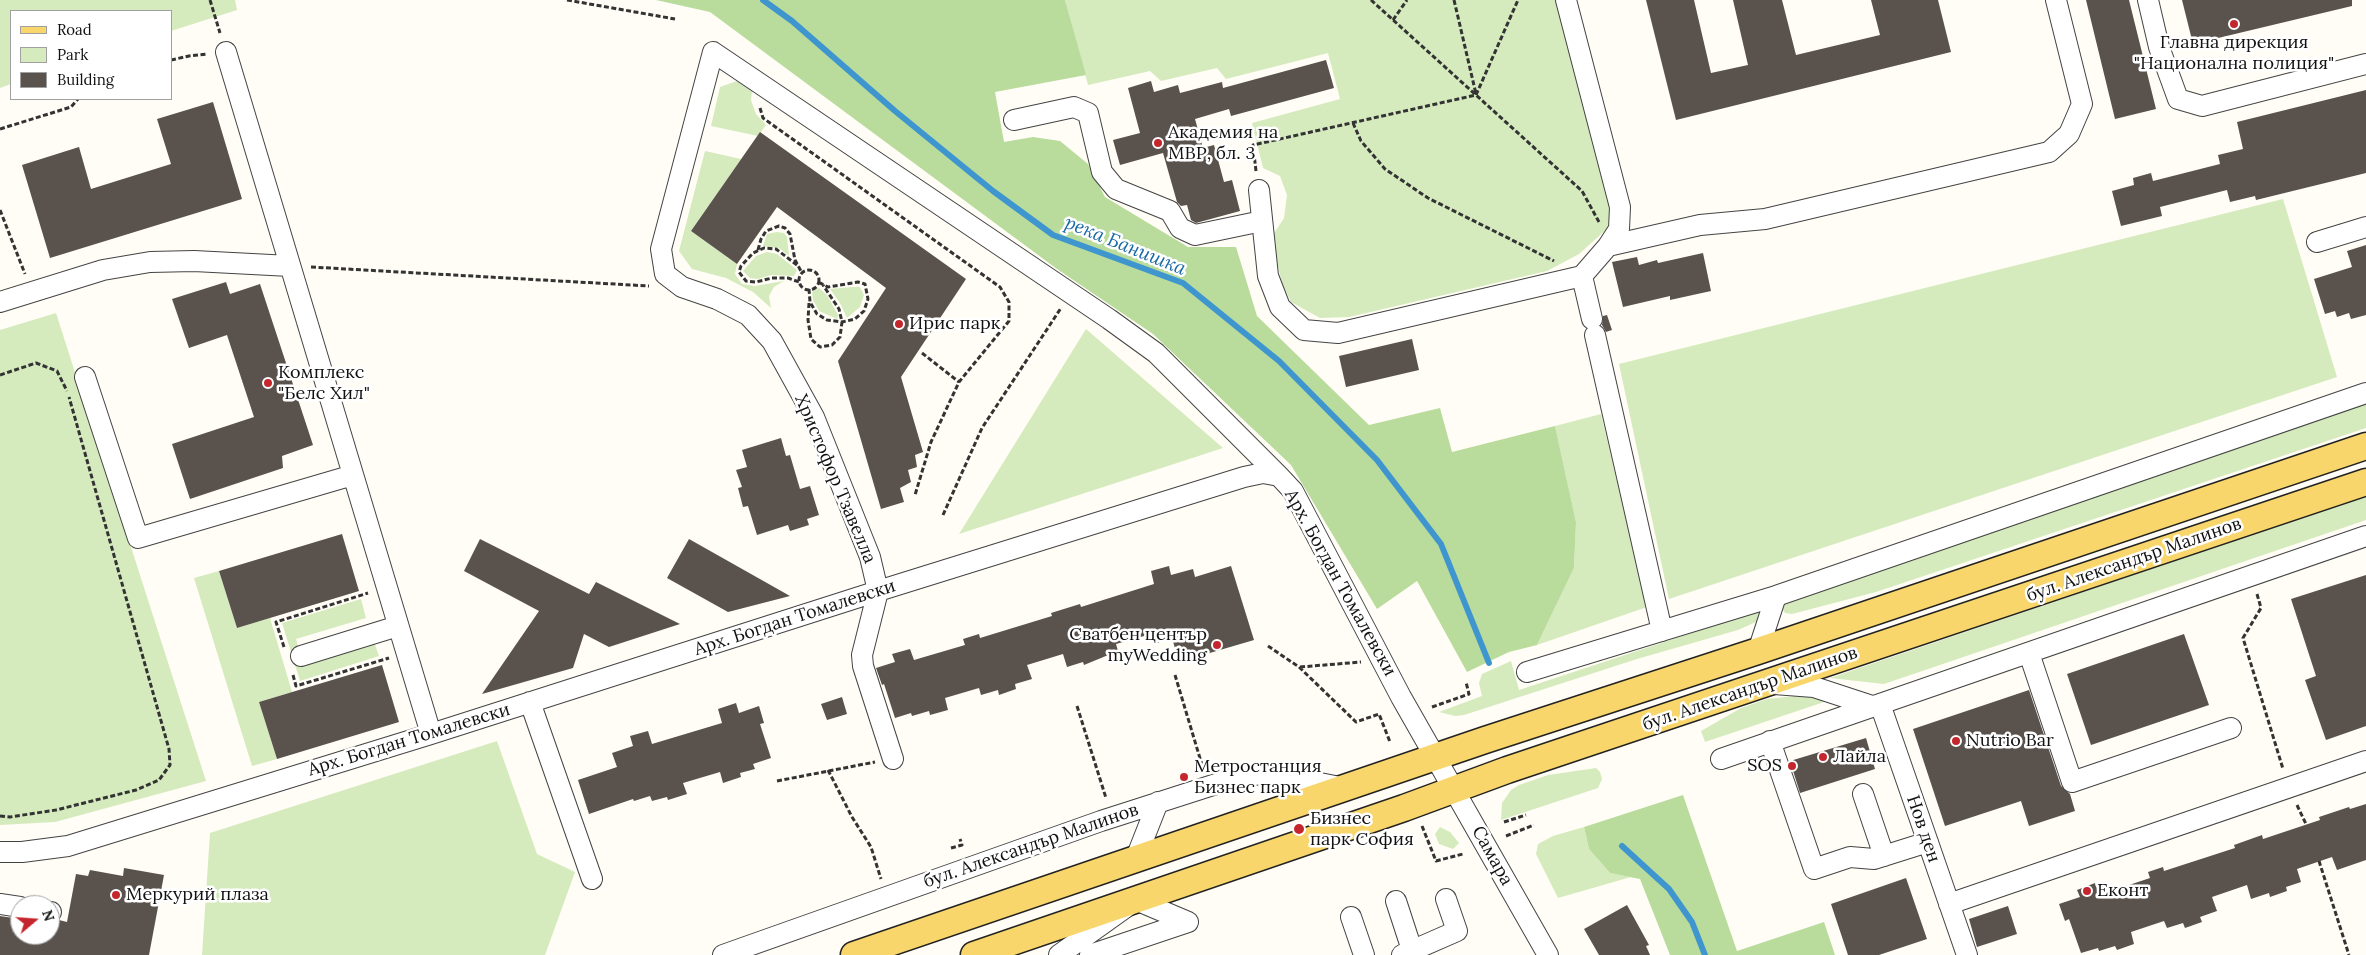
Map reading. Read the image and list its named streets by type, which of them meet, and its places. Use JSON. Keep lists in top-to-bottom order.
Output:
{
  "streets": {
    "main road": ["бул. Александър Малинов"],
    "street": [
      "Христофор Тзавелла",
      "Арх. Богдан Томалевски",
      "Нов ден",
      "Самара"
    ]
  },
  "crossings": [
    ["Христофор Тзавелла", "Арх. Богдан Томалевски"],
    ["бул. Александър Малинов", "Арх. Богдан Томалевски"],
    ["бул. Александър Малинов", "Самара"],
    ["Арх. Богдан Томалевски", "Самара"]
  ],
  "water": ["река Банишка"],
  "places": [
    "Главна дирекция \"Национална полиция\"",
    "Академия на МВР, бл. 3",
    "Ирис парк",
    "Комплекс \"Белс Хил\"",
    "Сватбен център myWedding",
    "Nutrio Bar",
    "Лайла",
    "SOS",
    "Метростанция Бизнес парк",
    "Бизнес парк София",
    "Еконт",
    "Меркурий плаза"
  ],
  "legend": ["Road", "Park", "Building"],
  "north": "right"
}
